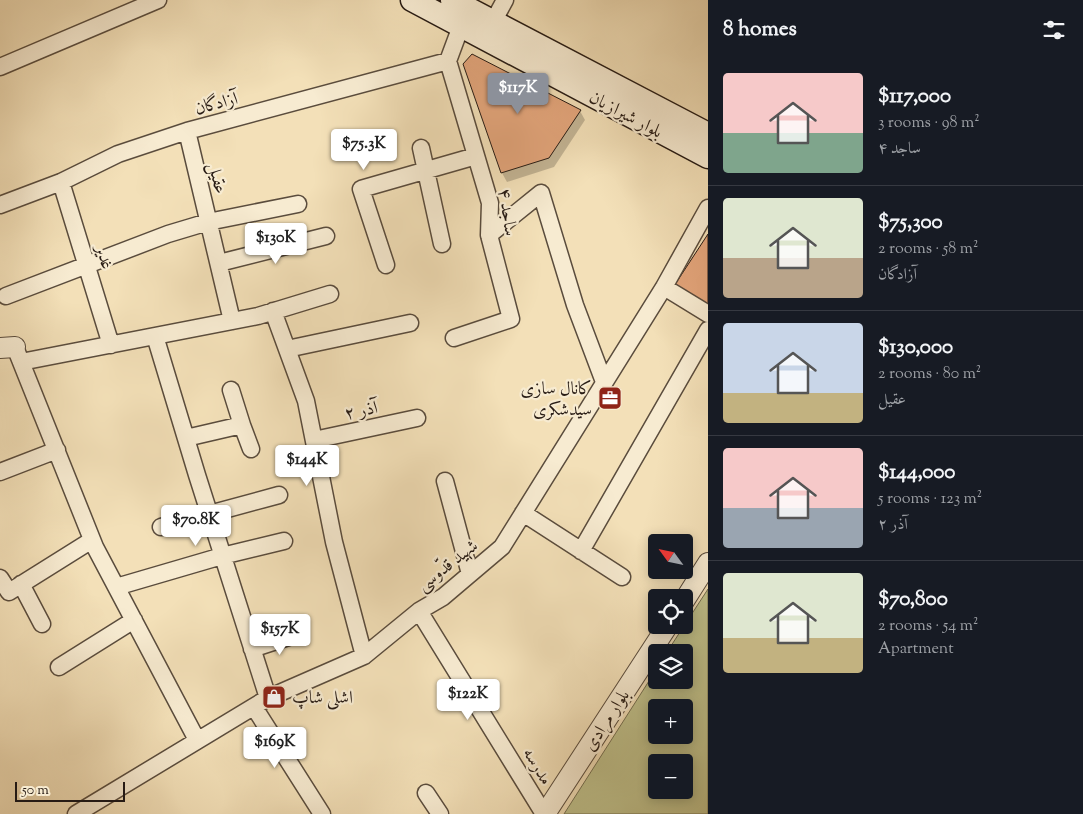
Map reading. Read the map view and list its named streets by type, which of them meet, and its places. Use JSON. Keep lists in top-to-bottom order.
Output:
{
  "streets": {
    "main road": ["بلوار شیرازیان"],
    "street": [
      "آزادگان",
      "عقیل",
      "ساجد ۴",
      "غدیر",
      "آذر ۲",
      "شهید قدّوسی",
      "بلوار مرادی",
      "مدرسه"
    ]
  },
  "crossings": [
    ["آزادگان", "عقیل"],
    ["آزادگان", "ساجد ۴"],
    ["آزادگان", "غدیر"],
    ["شهید قدّوسی", "مدرسه"],
    ["بلوار مرادی", "مدرسه"]
  ],
  "places": {
    "office": ["کانال سازی سیدشکری"],
    "shop": ["اشلی شاپ"]
  },
  "scale_bar": "50 m",
  "north": "top left",
  "page": {
    "heading": "8 homes",
    "list": [
      {
        "name": "$117,000",
        "note": "3 rooms · 98 m² · ساجد ۴"
      },
      {
        "name": "$75,300",
        "note": "2 rooms · 58 m² · آزادگان"
      },
      {
        "name": "$130,000",
        "note": "2 rooms · 80 m² · عقیل"
      },
      {
        "name": "$144,000",
        "note": "5 rooms · 123 m² · آذر ۲"
      },
      {
        "name": "$70,800",
        "note": "2 rooms · 54 m² · Apartment"
      }
    ],
    "price": [
      "$117K",
      "$75.3K",
      "$130K",
      "$144K",
      "$70.8K",
      "$157K",
      "$122K",
      "$169K"
    ],
    "map_buttons": ["+", "−"],
    "scale": "50 m"
  }
}
